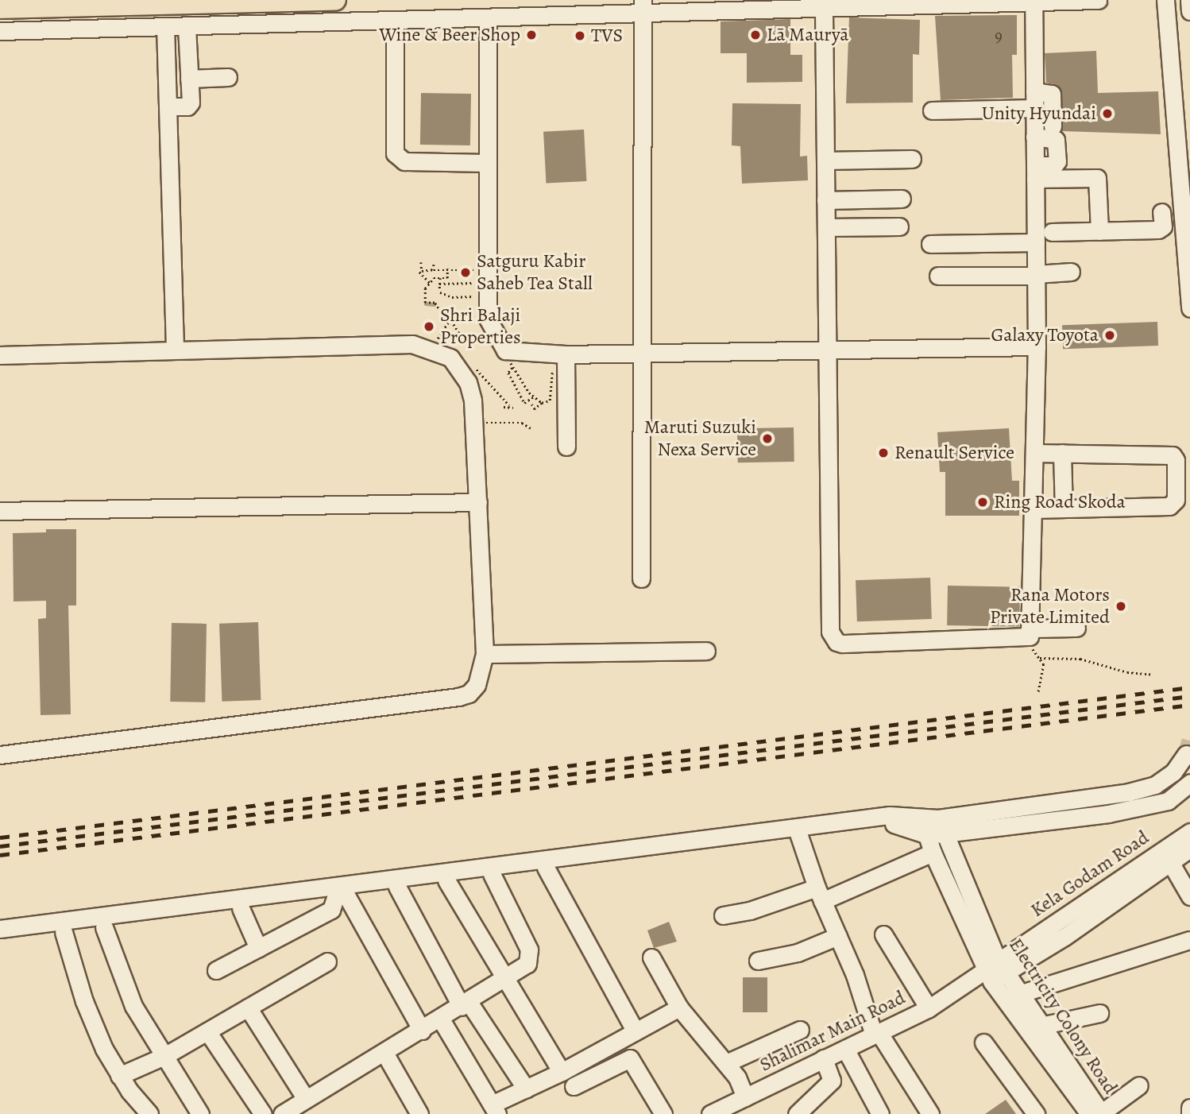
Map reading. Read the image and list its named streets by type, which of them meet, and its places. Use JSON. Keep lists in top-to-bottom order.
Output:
{
  "streets": {
    "street": ["Kela Godam Road", "Electricity Colony Road", "Shalimar Main Road"]
  },
  "crossings": [
    ["Kela Godam Road", "Electricity Colony Road"],
    ["Kela Godam Road", "Shalimar Main Road"],
    ["Electricity Colony Road", "Shalimar Main Road"]
  ],
  "places": [
    "Wine & Beer Shop",
    "Lā Mauryā",
    "TVS",
    "Unity Hyundai",
    "Satguru Kabir Saheb Tea Stall",
    "Shri Balaji Properties",
    "Galaxy Toyota",
    "Maruti Suzuki Nexa Service",
    "Renault Service",
    "Ring Road Skoda",
    "Rana Motors Private Limited"
  ],
  "house_numbers": ["9"]
}
